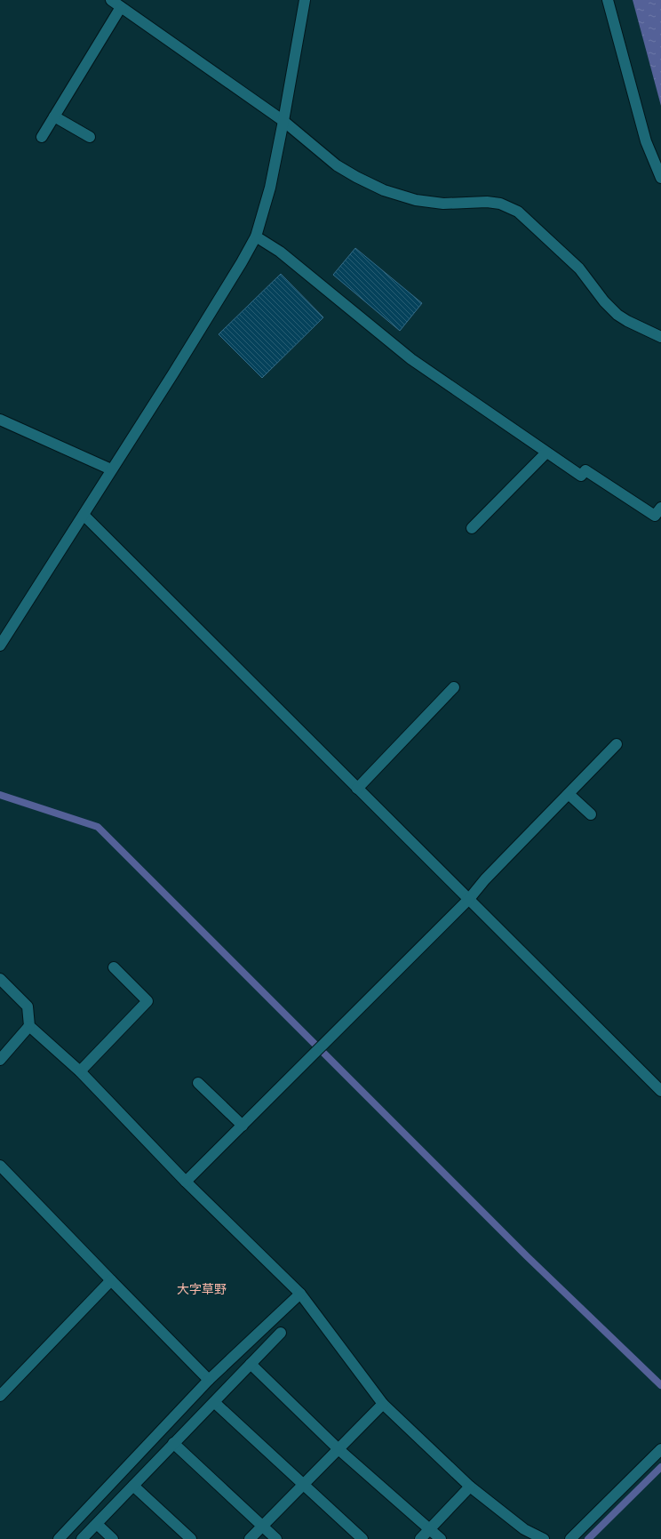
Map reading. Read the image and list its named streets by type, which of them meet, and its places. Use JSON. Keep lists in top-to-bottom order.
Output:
{
  "districts": ["大字草野"]
}
